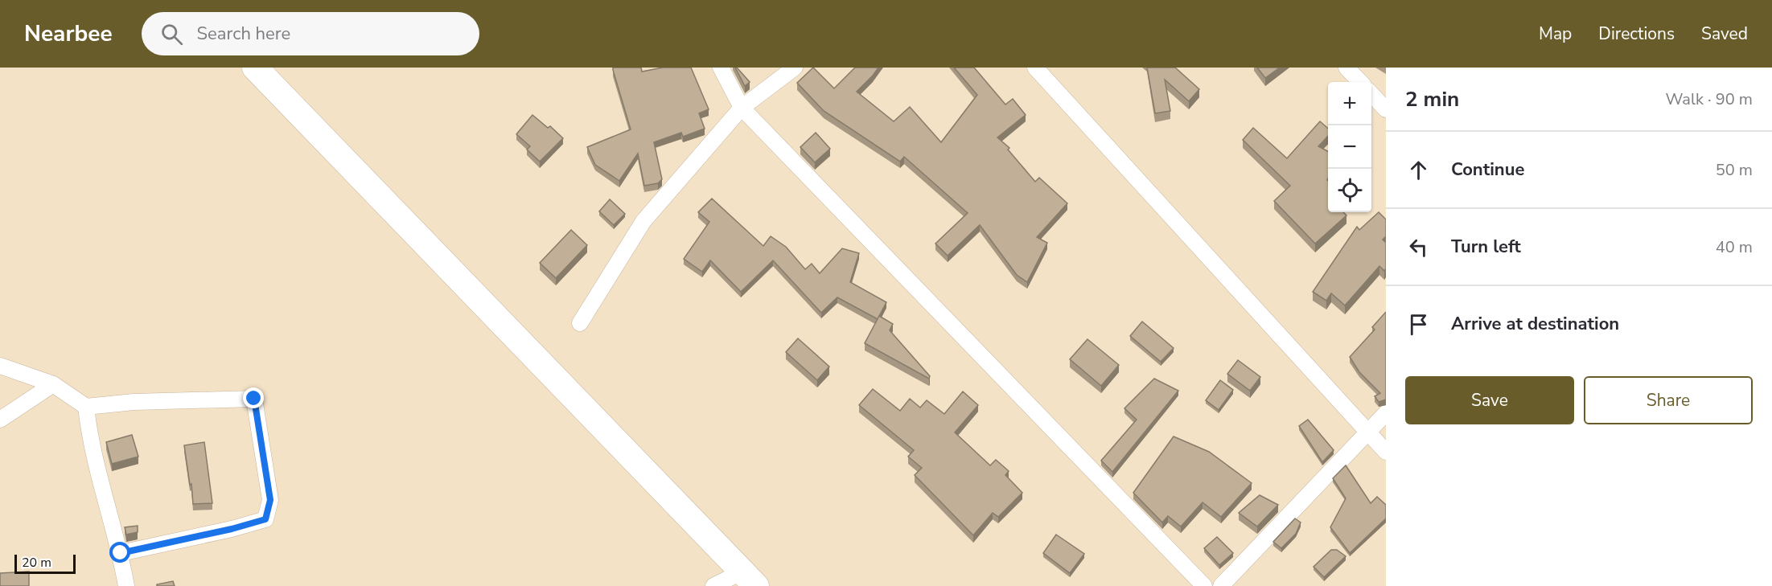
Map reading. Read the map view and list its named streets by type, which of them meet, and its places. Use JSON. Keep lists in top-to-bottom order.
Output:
{
  "scale_bar": "20 m",
  "page": {
    "header": "Nearbee",
    "search": "Search here",
    "nav": ["Map", "Directions", "Saved"],
    "heading": ["2 min", "Walk · 90 m"],
    "map_buttons": ["+", "−"],
    "list": [
      ["Continue", "50 m"],
      ["Turn left", "40 m"],
      "Arrive at destination"
    ],
    "buttons": ["Save", "Share"],
    "scale": "20 m"
  }
}
